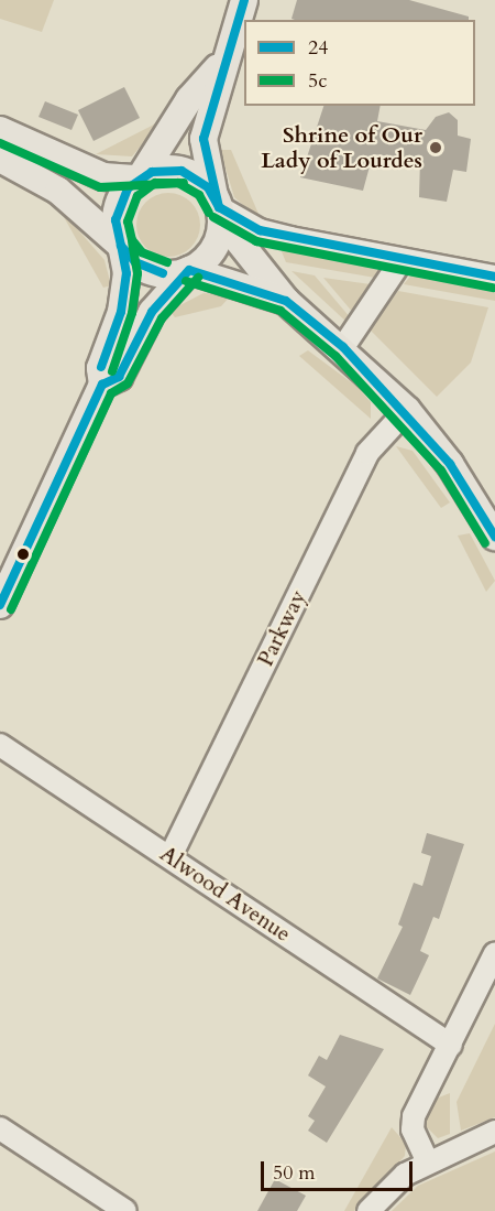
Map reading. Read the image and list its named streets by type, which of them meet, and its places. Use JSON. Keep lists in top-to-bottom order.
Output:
{
  "streets": {
    "street": ["Parkway", "Alwood Avenue"]
  },
  "crossings": [
    ["Parkway", "Alwood Avenue"]
  ],
  "places": ["Shrine of Our Lady of Lourdes"],
  "lines": ["transit line 24", "transit line 5c"],
  "legend": ["24", "5c"],
  "scale_bar": "50 m"
}
